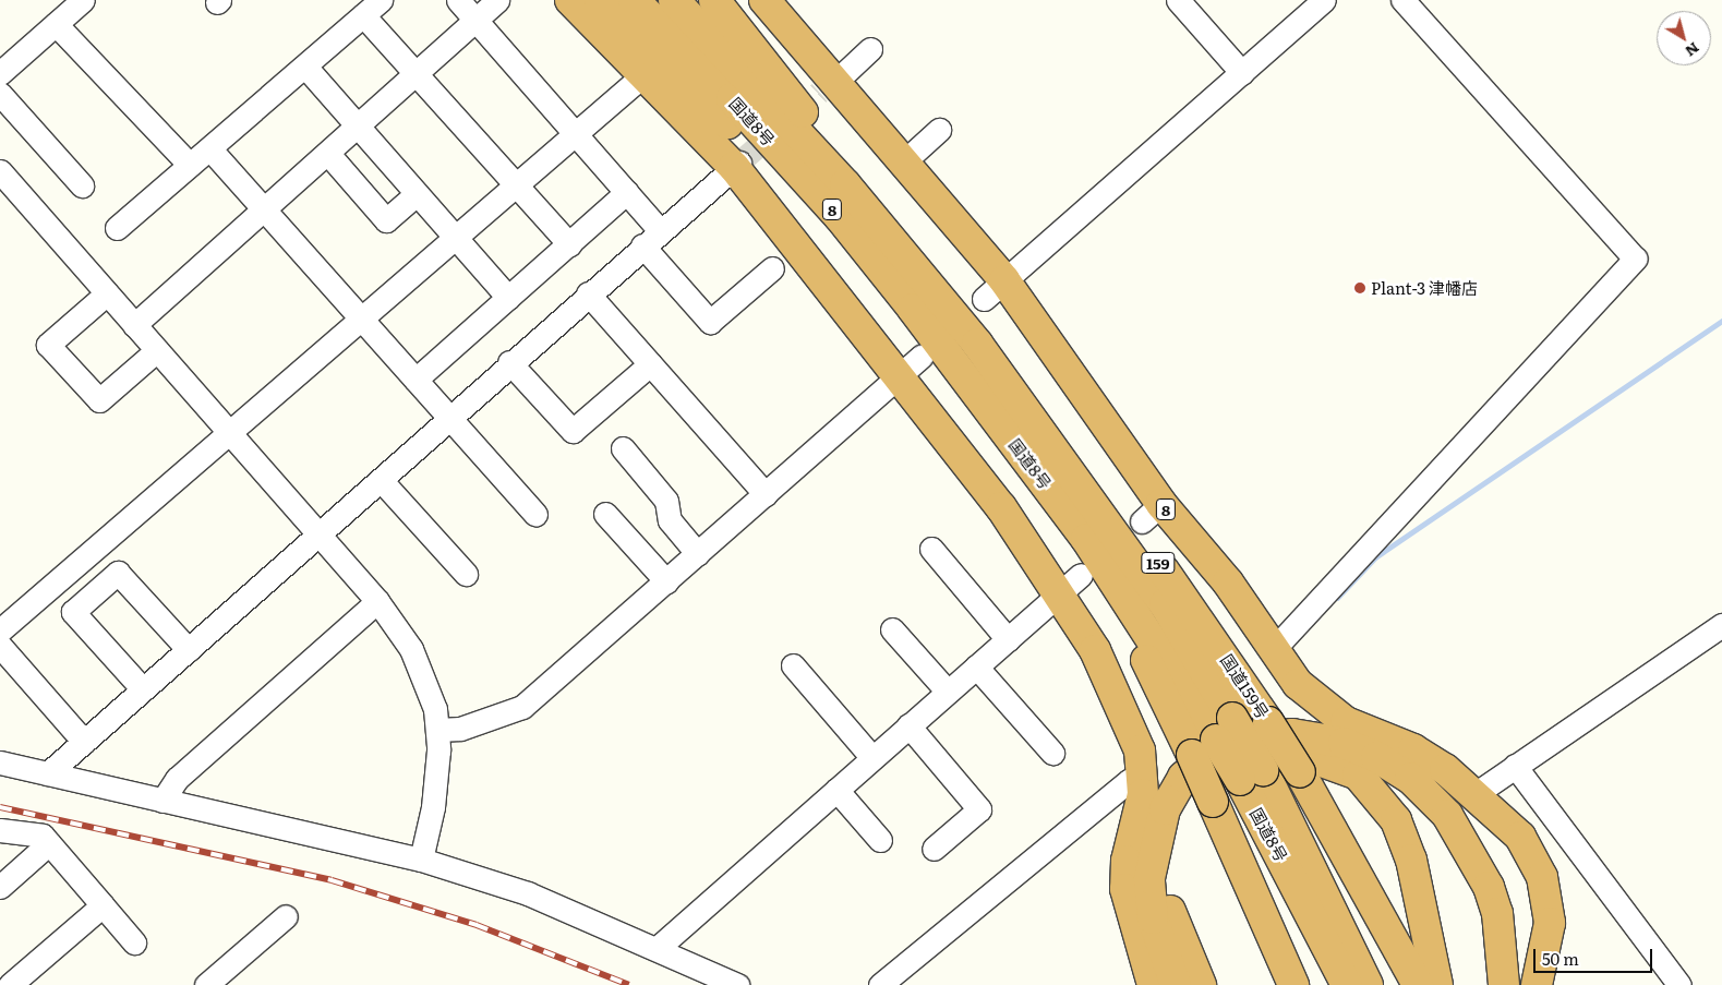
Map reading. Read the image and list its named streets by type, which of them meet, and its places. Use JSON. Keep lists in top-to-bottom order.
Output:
{
  "streets": {
    "highway": [
      "国道8号",
      "8",
      "159",
      "国道159号"
    ]
  },
  "crossings": [
    ["国道8号", "8"],
    ["国道8号", "国道159号"]
  ],
  "places": ["Plant-3 津幡店"],
  "scale_bar": "50 m",
  "north": "bottom right"
}
